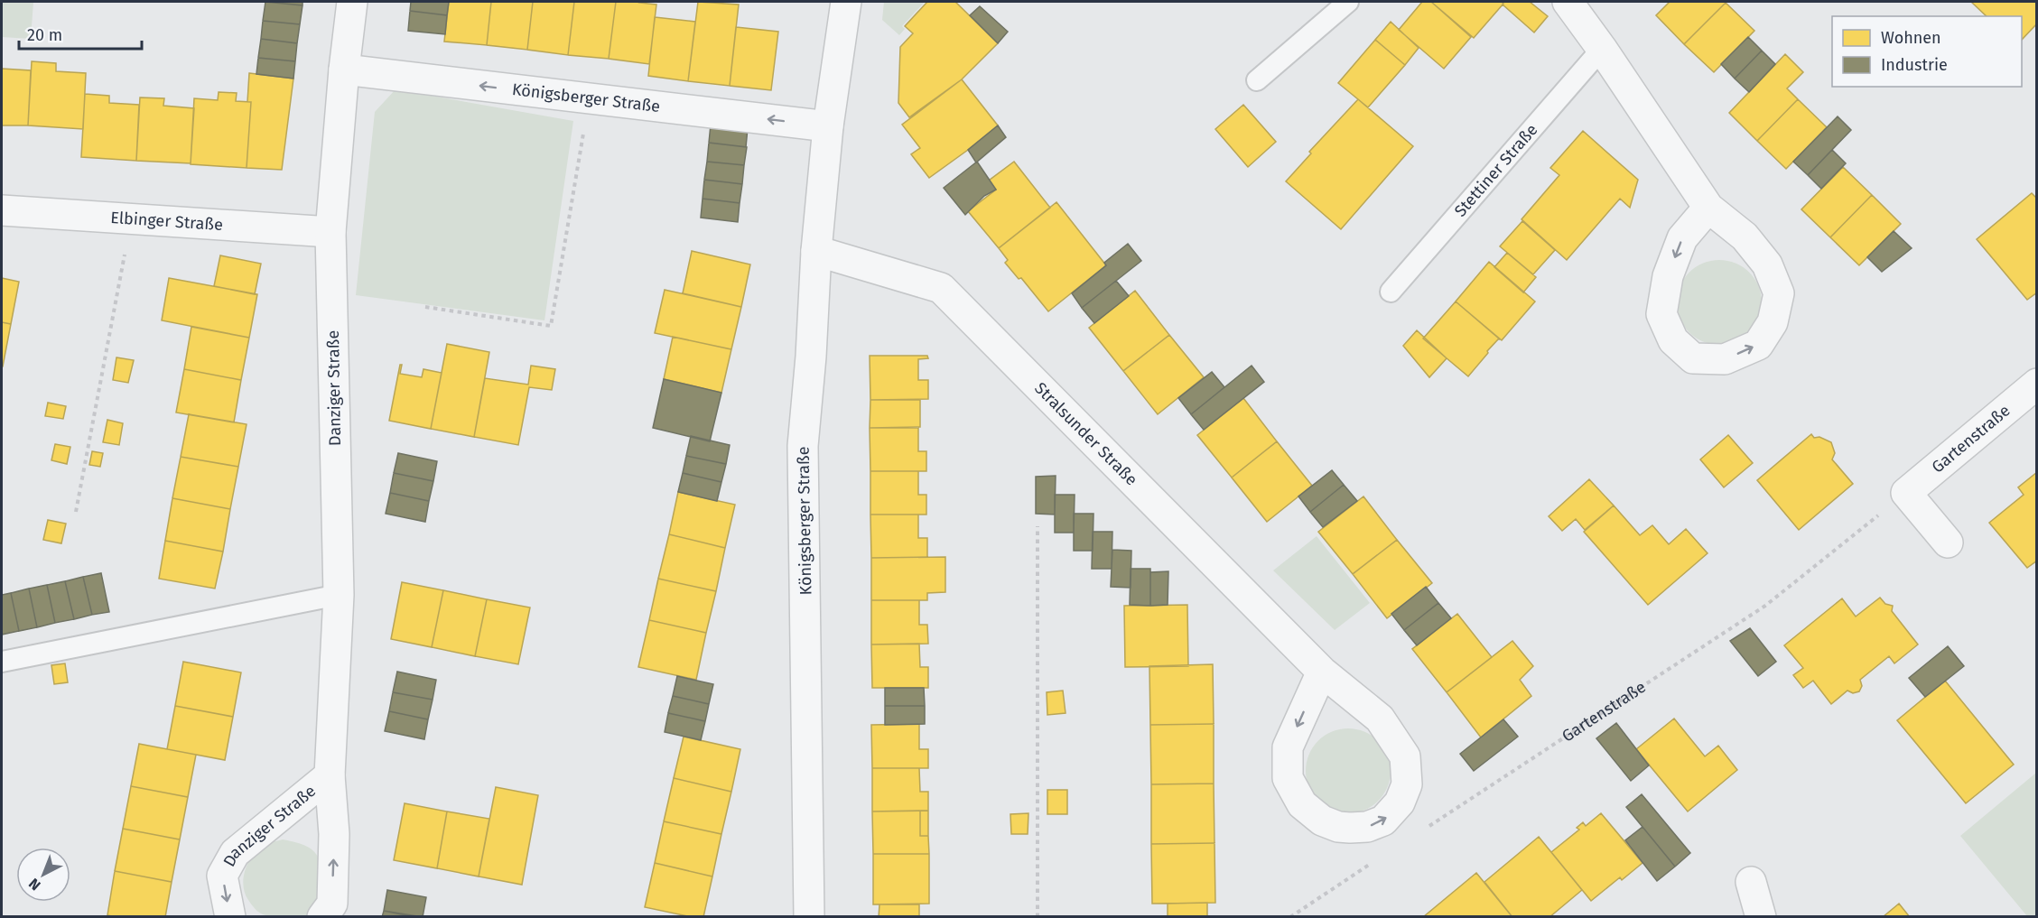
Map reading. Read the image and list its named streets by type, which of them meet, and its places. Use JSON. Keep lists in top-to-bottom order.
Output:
{
  "streets": {
    "street": [
      "Königsberger Straße",
      "Elbinger Straße",
      "Danziger Straße",
      "Stralsunder Straße",
      "Gartenstraße"
    ],
    "lane": ["Stettiner Straße"]
  },
  "crossings": [
    ["Königsberger Straße", "Danziger Straße"],
    ["Königsberger Straße", "Stralsunder Straße"],
    ["Elbinger Straße", "Danziger Straße"]
  ],
  "legend": ["Wohnen", "Industrie"],
  "scale_bar": "20 m",
  "north": "bottom left"
}
